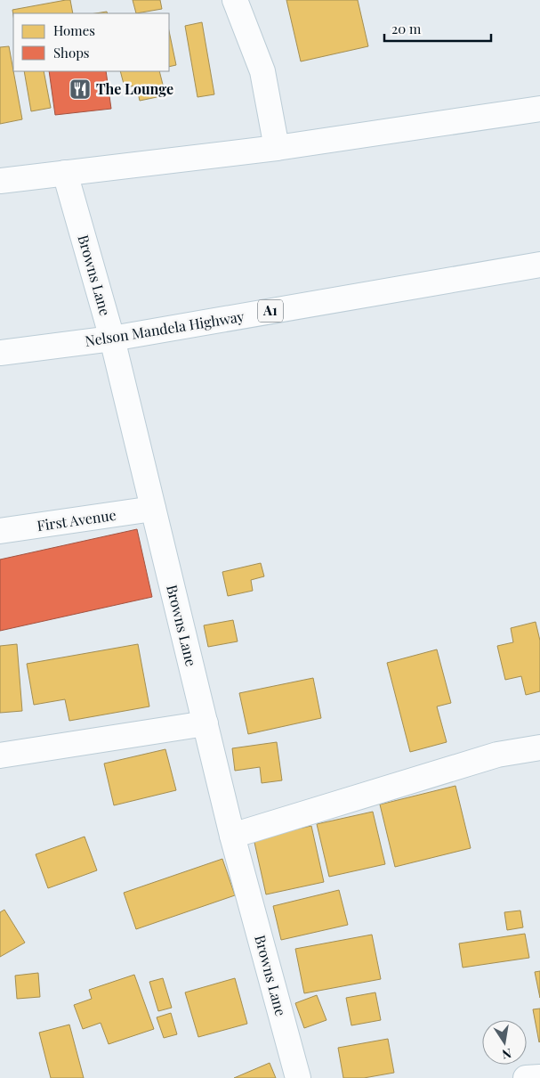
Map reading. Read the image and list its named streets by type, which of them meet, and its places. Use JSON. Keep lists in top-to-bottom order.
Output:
{
  "streets": {
    "main road": [
      "Browns Lane",
      "A1",
      "Nelson Mandela Highway",
      "First Avenue"
    ]
  },
  "crossings": [
    ["Browns Lane", "Nelson Mandela Highway"],
    ["Browns Lane", "First Avenue"]
  ],
  "places": {
    "restaurant": ["The Lounge"]
  },
  "legend": ["Homes", "Shops"],
  "scale_bar": "20 m",
  "north": "bottom"
}
